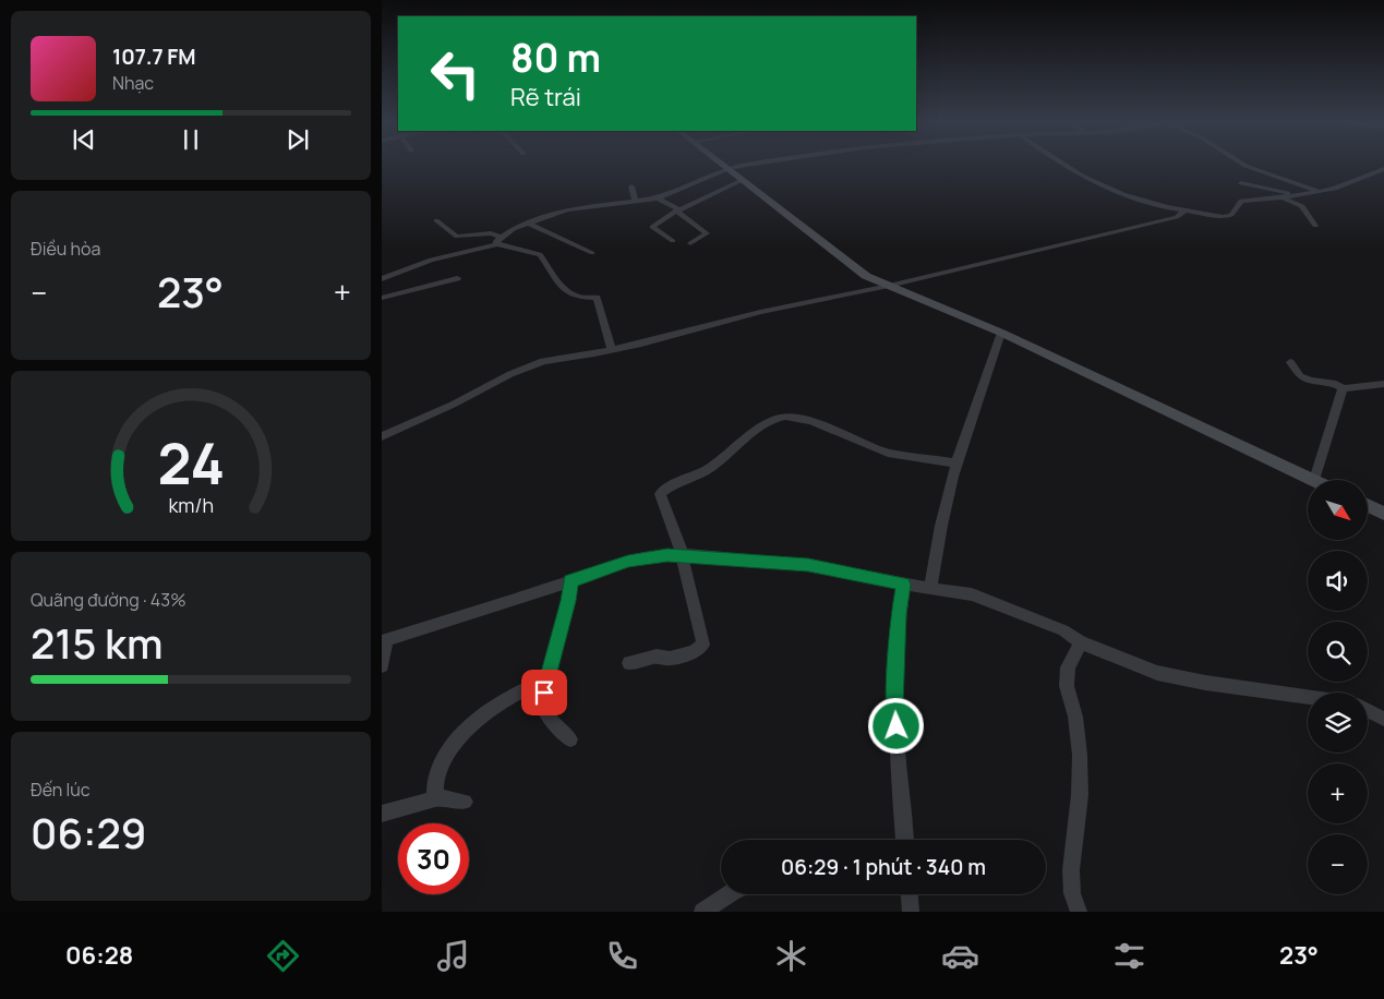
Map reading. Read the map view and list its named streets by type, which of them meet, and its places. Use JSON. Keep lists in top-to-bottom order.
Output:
{
  "north": "bottom right",
  "page": {
    "turn": ["80 m", "Rẽ trái"],
    "song": ["107.7 FM", "Nhạc"],
    "tile": [
      "Điều hòa",
      ["Quãng đường · 43%", "215 km"],
      ["Đến lúc", "06:29"]
    ],
    "heat": ["−", "23°", "+"],
    "map_buttons": ["+", "−"],
    "limit": "30",
    "trip": "06:29 · 1 phút · 340 m",
    "tabs": ["06:28", "23°"],
    "gauge": ["24", "km/h"]
  }
}
